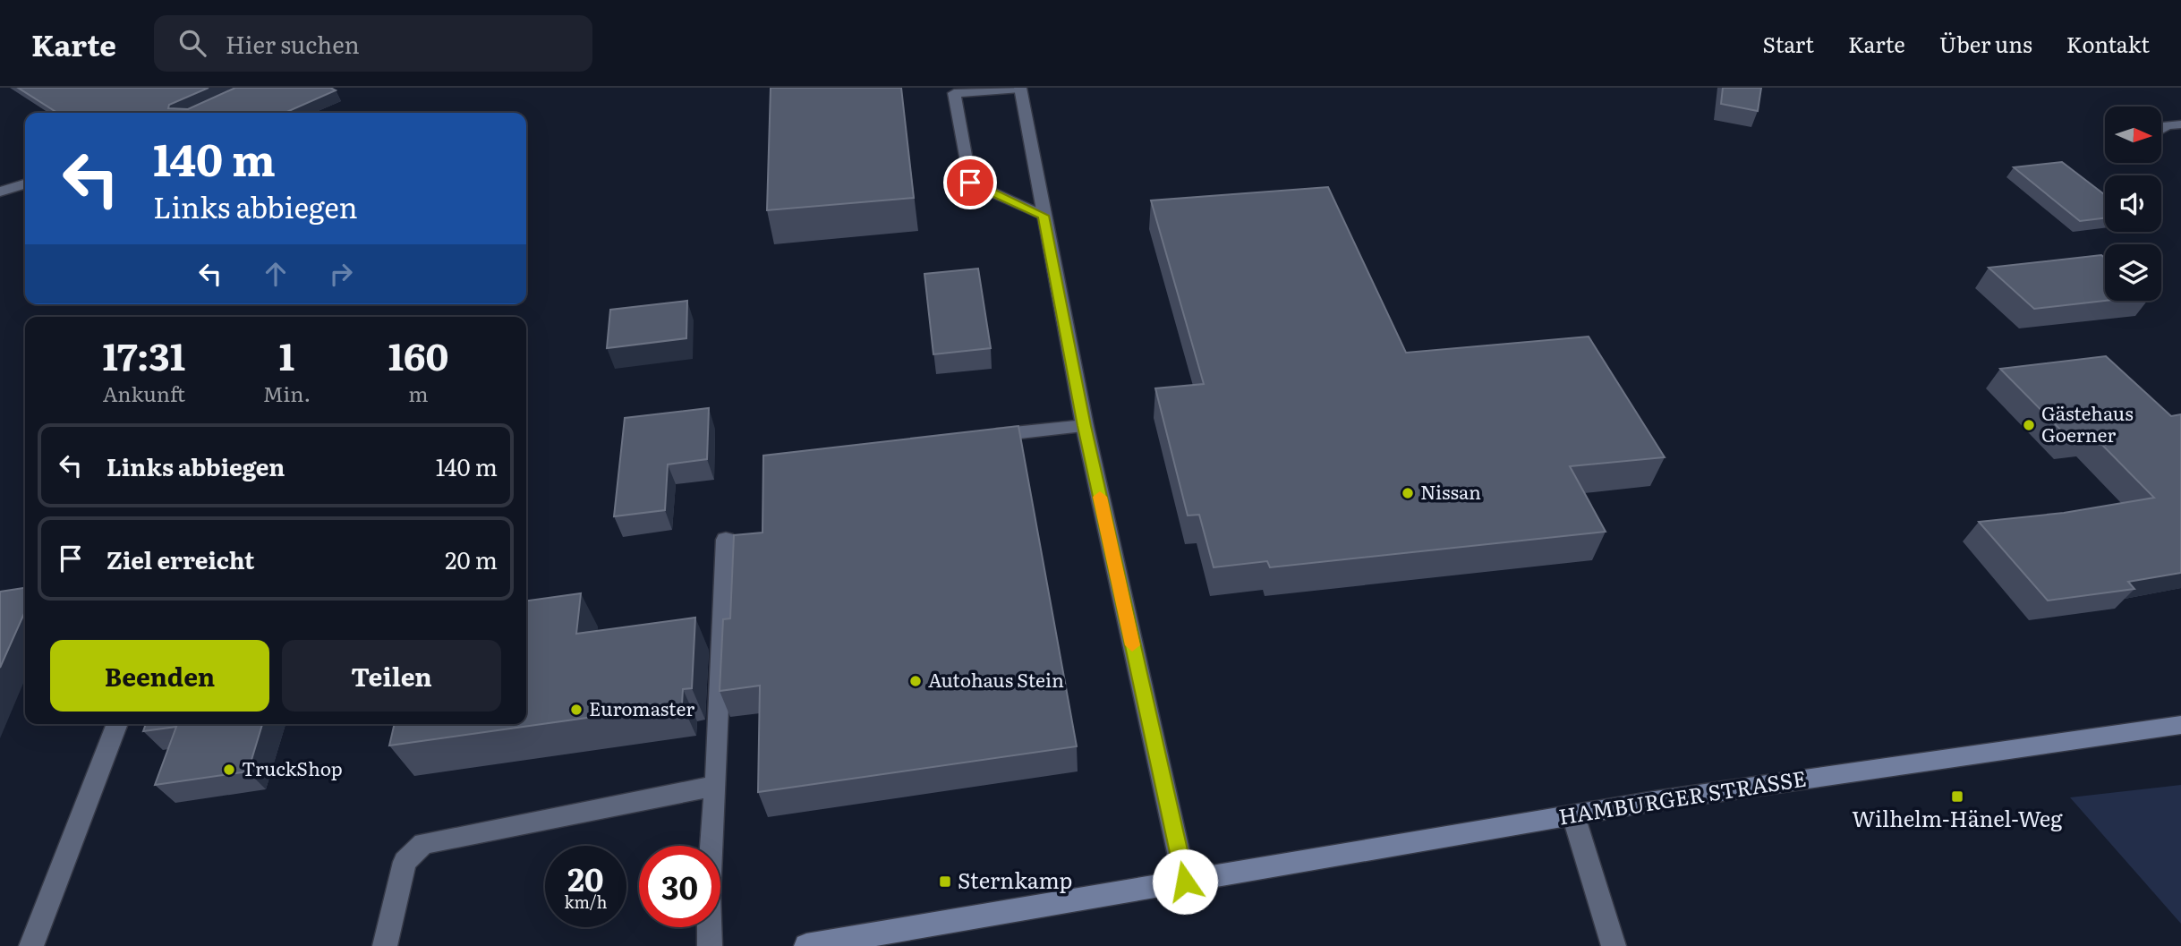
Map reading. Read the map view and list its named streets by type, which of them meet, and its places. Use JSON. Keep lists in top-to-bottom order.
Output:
{
  "streets": {
    "main road": ["HAMBURGER STRASSE"]
  },
  "places": {
    "other": [
      "Gästehaus Goerner",
      "Nissan",
      "Autohaus Stein",
      "Euromaster",
      "TruckShop"
    ],
    "transit": ["Wilhelm-Hänel-Weg", "Sternkamp"]
  },
  "north": "right",
  "page": {
    "header": "Karte",
    "search": "Hier suchen",
    "nav": [
      "Start",
      "Karte",
      "Über uns",
      "Kontakt"
    ],
    "turn": ["140 m", "Links abbiegen"],
    "eta": [
      "17:31",
      "Ankunft",
      "1",
      "Min.",
      "160",
      "m"
    ],
    "list": [
      {
        "name": "Links abbiegen",
        "value": "140 m"
      },
      {
        "name": "Ziel erreicht",
        "value": "20 m"
      }
    ],
    "buttons": ["Beenden", "Teilen"],
    "speed": "20 km/h",
    "limit": "30"
  }
}
